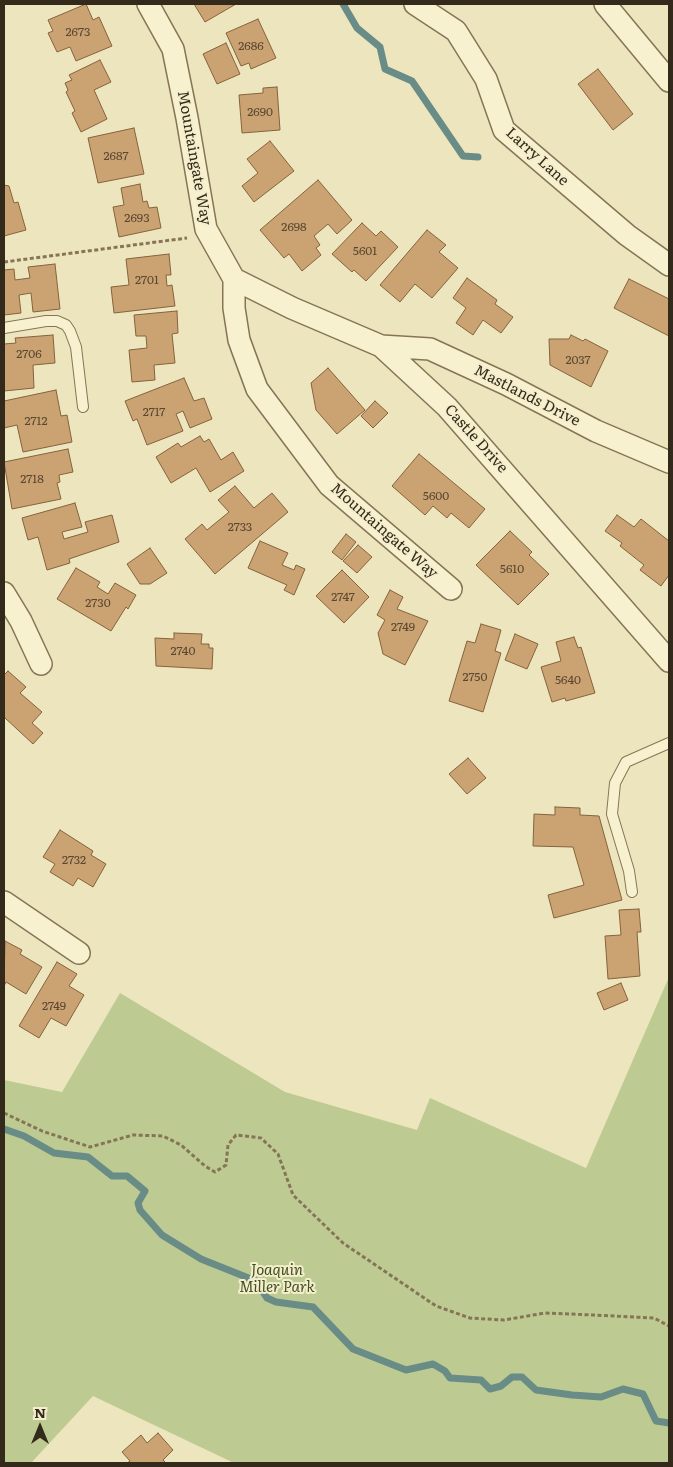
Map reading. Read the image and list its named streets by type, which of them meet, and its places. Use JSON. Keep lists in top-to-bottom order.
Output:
{
  "streets": {
    "street": [
      "Larry Lane",
      "Mountaingate Way",
      "Mastlands Drive",
      "Castle Drive"
    ]
  },
  "crossings": [
    ["Mountaingate Way", "Castle Drive"],
    ["Mastlands Drive", "Castle Drive"]
  ],
  "parks": ["Joaquin Miller Park"],
  "house_numbers": [
    "2673",
    "2686",
    "2690",
    "2687",
    "2693",
    "2698",
    "5601",
    "2701",
    "2706",
    "2037",
    "2717",
    "2712",
    "2718",
    "5600",
    "2733",
    "5610",
    "2747",
    "2730",
    "2749",
    "2740",
    "2750",
    "5640",
    "2732",
    "2749"
  ],
  "north": "top"
}
